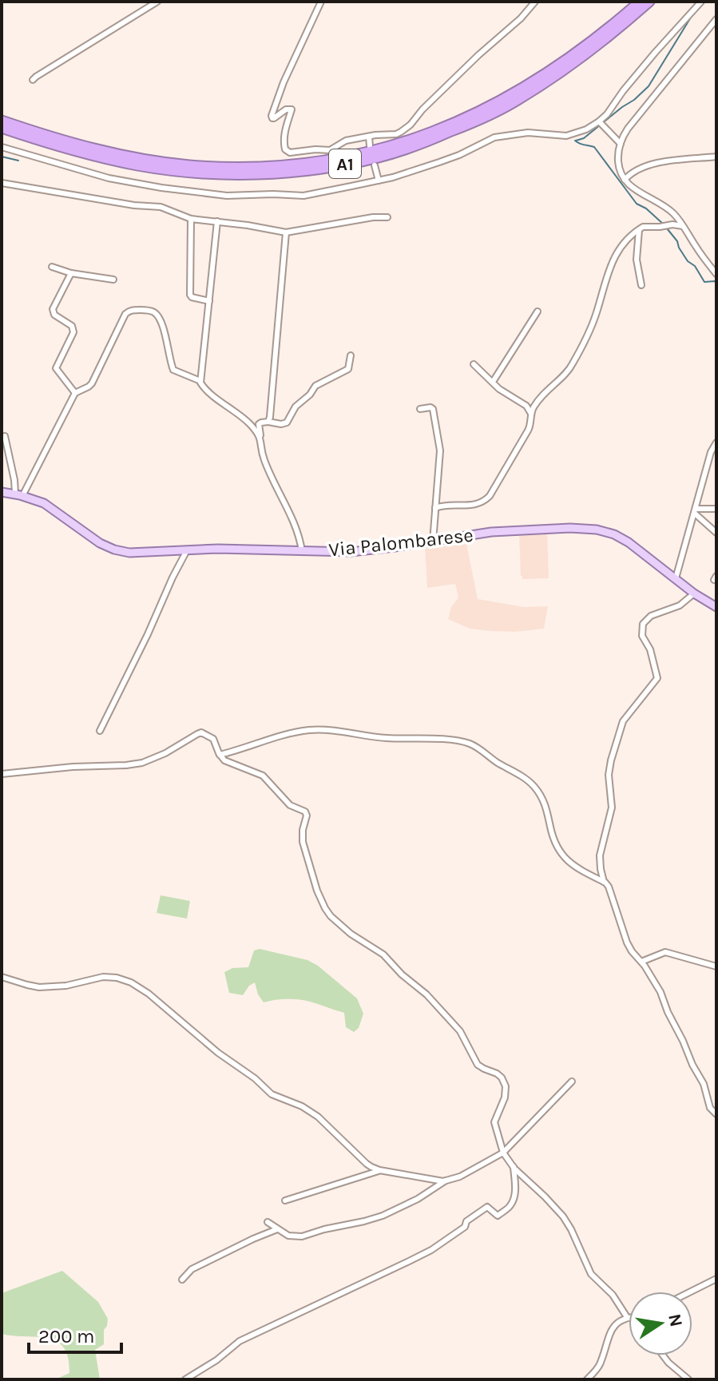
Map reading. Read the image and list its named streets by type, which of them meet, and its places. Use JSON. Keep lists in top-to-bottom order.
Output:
{
  "streets": {
    "highway": ["A1"],
    "main road": ["Via Palombarese"]
  },
  "scale_bar": "200 m",
  "north": "right"
}
